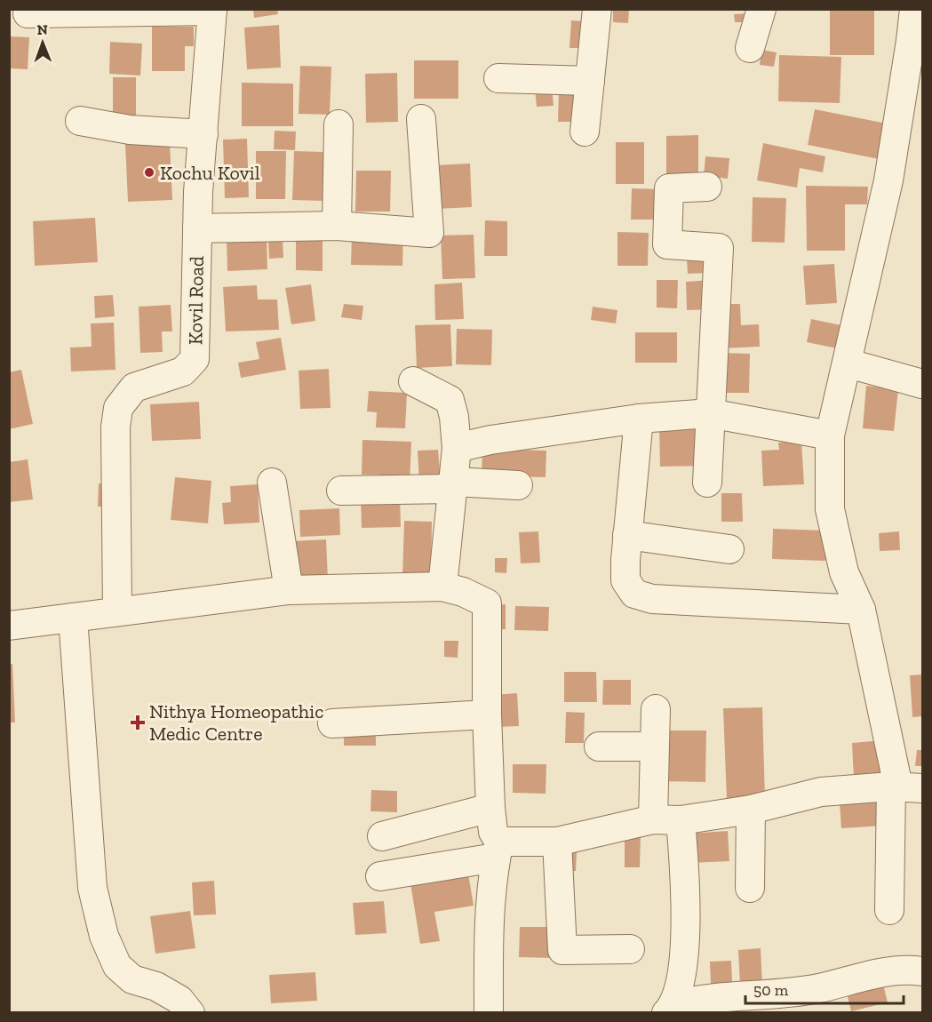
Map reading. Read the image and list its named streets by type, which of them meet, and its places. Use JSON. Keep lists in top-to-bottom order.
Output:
{
  "streets": {
    "street": ["Kovil Road"]
  },
  "places": {
    "other": ["Kochu Kovil"],
    "health": ["Nithya Homeopathic Medic Centre"]
  },
  "scale_bar": "50 m",
  "north": "top"
}
